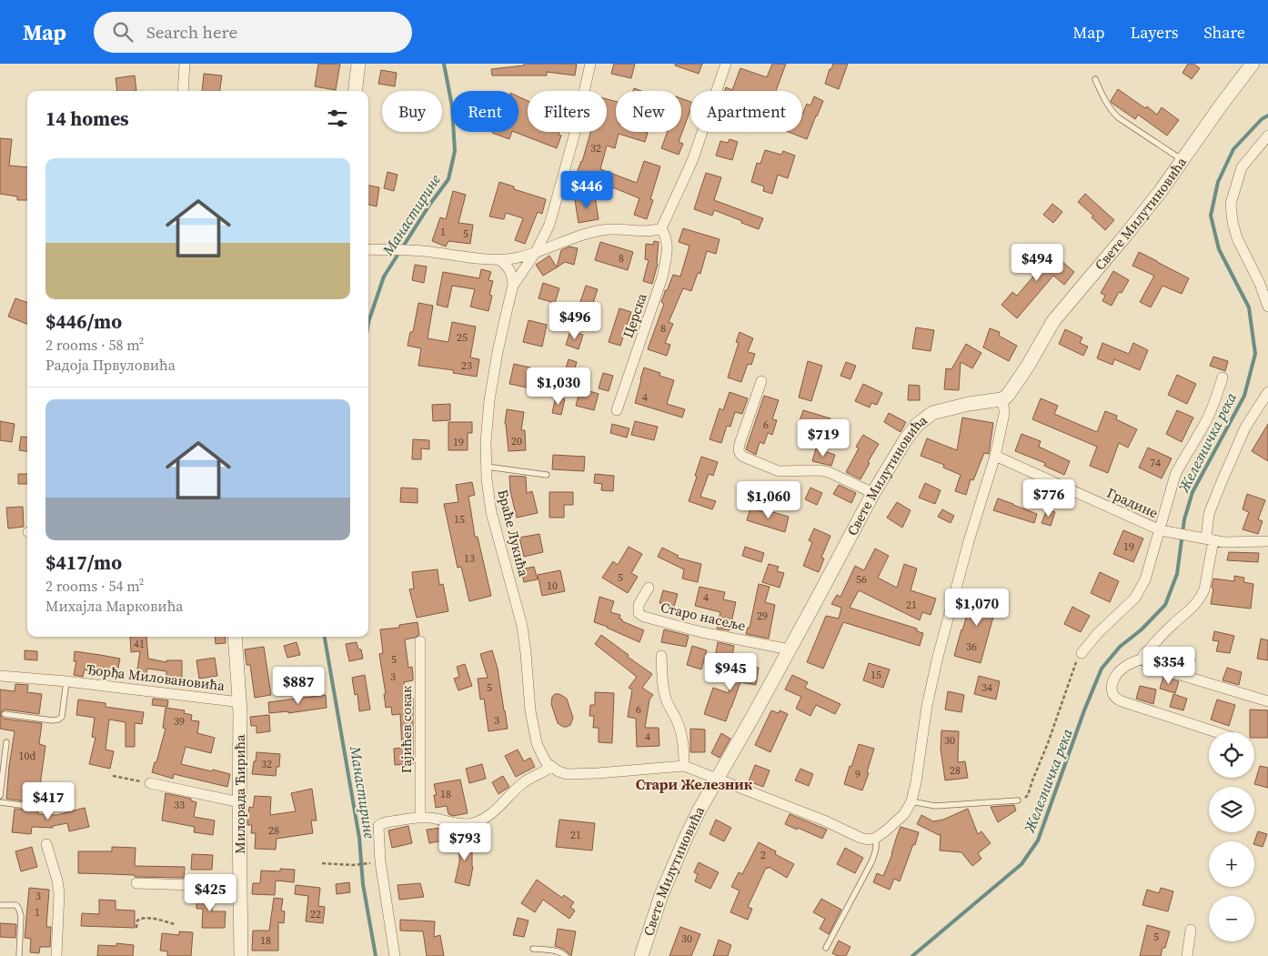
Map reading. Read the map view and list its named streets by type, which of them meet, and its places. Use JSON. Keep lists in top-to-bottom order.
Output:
{
  "streets": {
    "street": [
      "Свете Милутиновића",
      "Церска",
      "Градине",
      "Браће Лукића",
      "Старо насеље",
      "Ђорђа Миловановића",
      "Гајићев сокак",
      "Милорада Ћирића"
    ]
  },
  "crossings": [
    ["Свете Милутиновића", "Старо насеље"],
    ["Ђорђа Миловановића", "Милорада Ћирића"]
  ],
  "districts": ["Стари Железник"],
  "water": ["Манастирине", "Железничка река"],
  "house_numbers": [
    "32",
    "1",
    "5",
    "8",
    "8",
    "25",
    "23",
    "4",
    "6",
    "20",
    "19",
    "74",
    "15",
    "19",
    "13",
    "5",
    "56",
    "10",
    "4",
    "21",
    "29",
    "41",
    "36",
    "5",
    "15",
    "3",
    "5",
    "34",
    "6",
    "3",
    "39",
    "4",
    "30",
    "10d",
    "32",
    "28",
    "9",
    "18",
    "33",
    "28",
    "21",
    "2",
    "3",
    "1",
    "22",
    "5",
    "30",
    "18"
  ],
  "page": {
    "header": "Map",
    "search": "Search here",
    "nav": ["Map", "Layers", "Share"],
    "chip": [
      "Buy",
      "Rent",
      "Filters",
      "New",
      "Apartment"
    ],
    "heading": "14 homes",
    "list": [
      {
        "name": "$446/mo",
        "note": "2 rooms · 58 m² · Радоја Првуловића"
      },
      {
        "name": "$417/mo",
        "note": "2 rooms · 54 m² · Михајла Марковића"
      }
    ],
    "price": [
      "$446",
      "$494",
      "$496",
      "$1,030",
      "$719",
      "$776",
      "$1,060",
      "$1,070",
      "$354",
      "$945",
      "$887",
      "$417",
      "$793",
      "$425"
    ],
    "map_buttons": ["+", "−"]
  }
}
